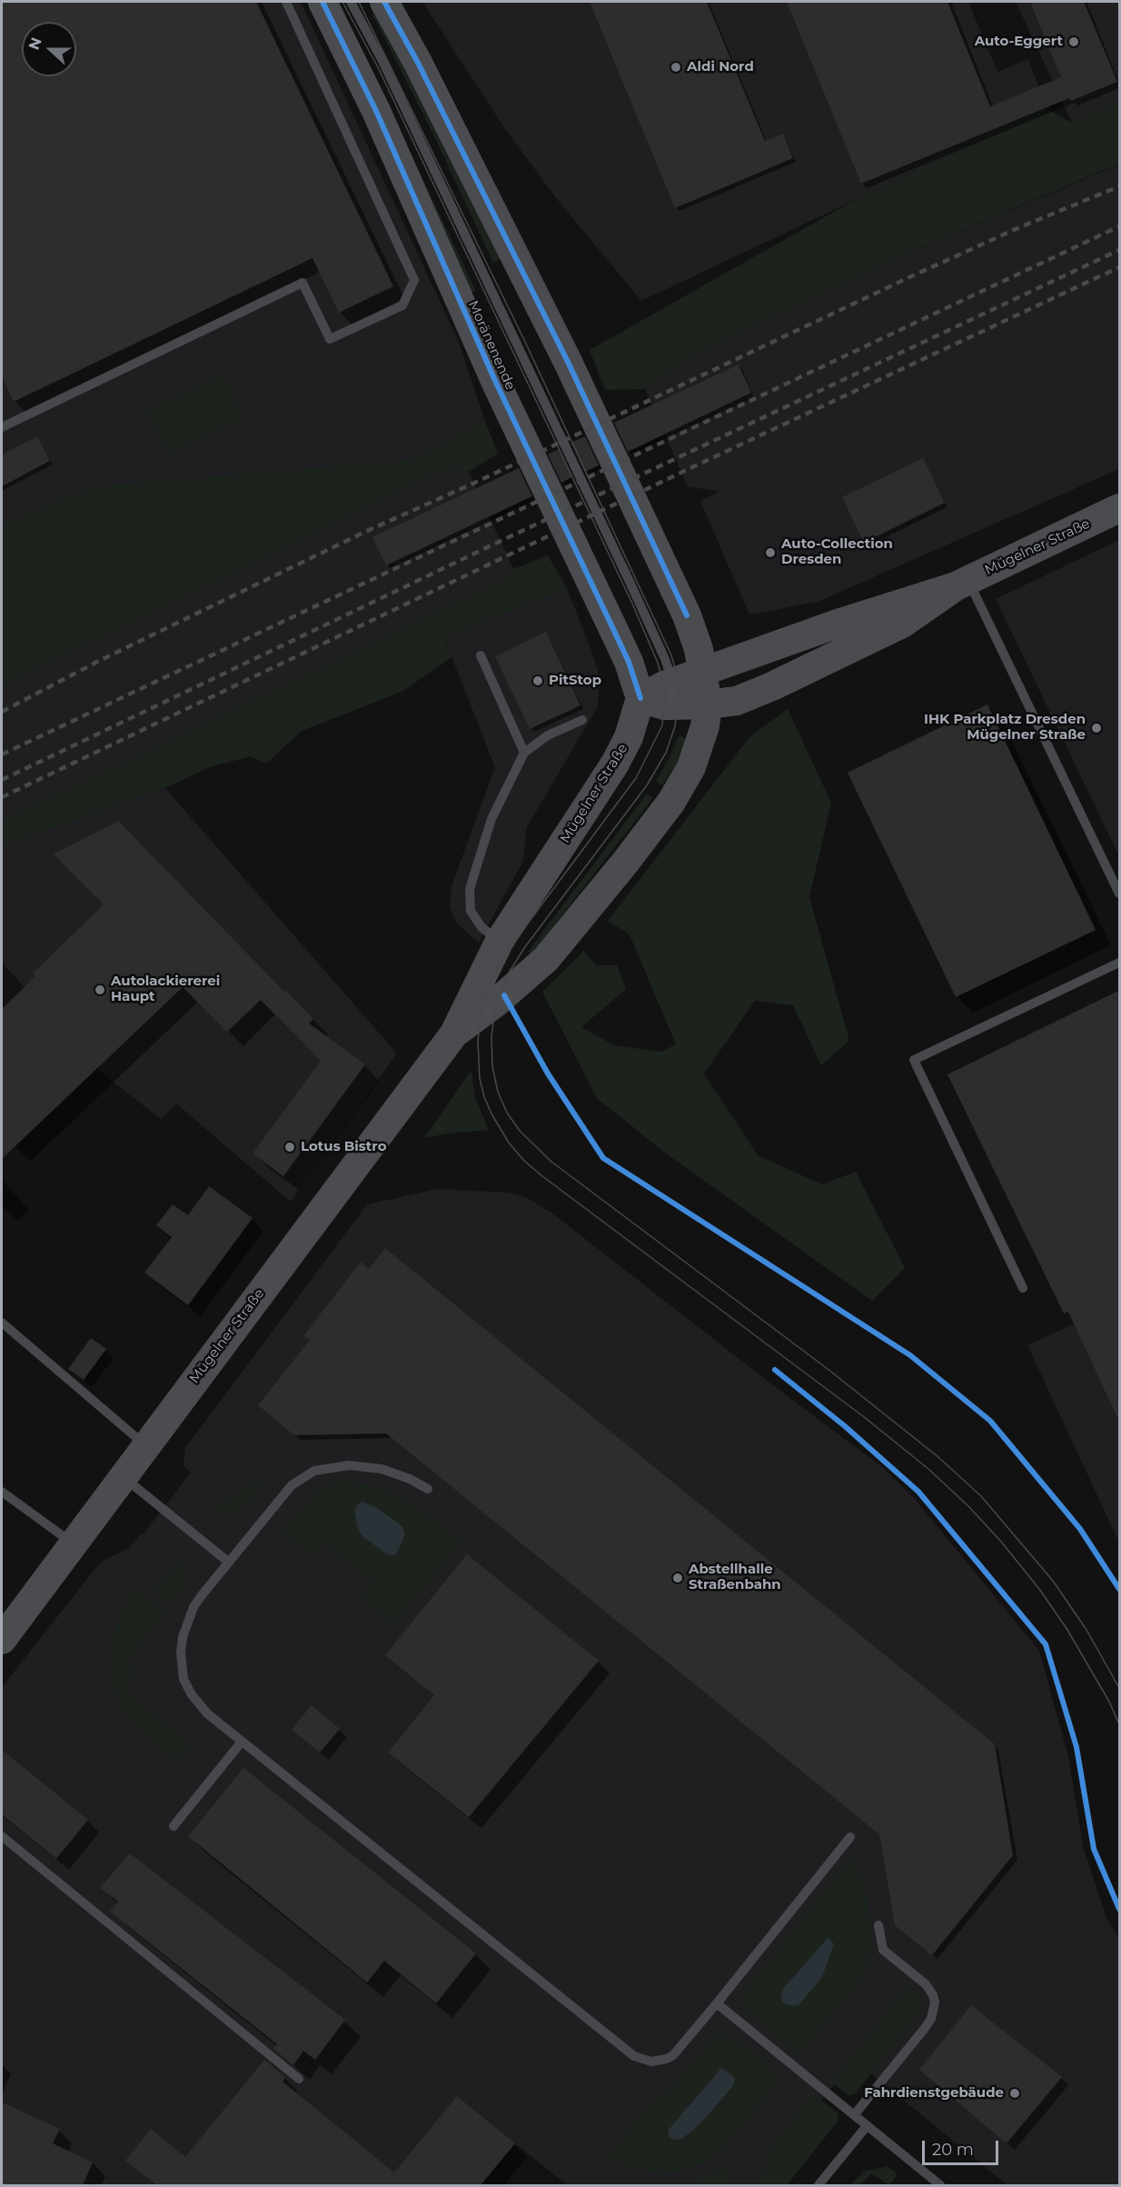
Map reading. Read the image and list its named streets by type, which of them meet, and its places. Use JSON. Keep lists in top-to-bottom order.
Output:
{
  "streets": {
    "main road": ["Moränenende", "Mügelner Straße"]
  },
  "crossings": [
    ["Moränenende", "Mügelner Straße"]
  ],
  "places": [
    "Auto-Eggert",
    "Aldi Nord",
    "Auto-Collection Dresden",
    "PitStop",
    "IHK Parkplatz Dresden Mügelner Straße",
    "Autolackiererei Haupt",
    "Lotus Bistro",
    "Abstellhalle Straßenbahn",
    "Fahrdienstgebäude"
  ],
  "scale_bar": "20 m",
  "north": "left"
}
